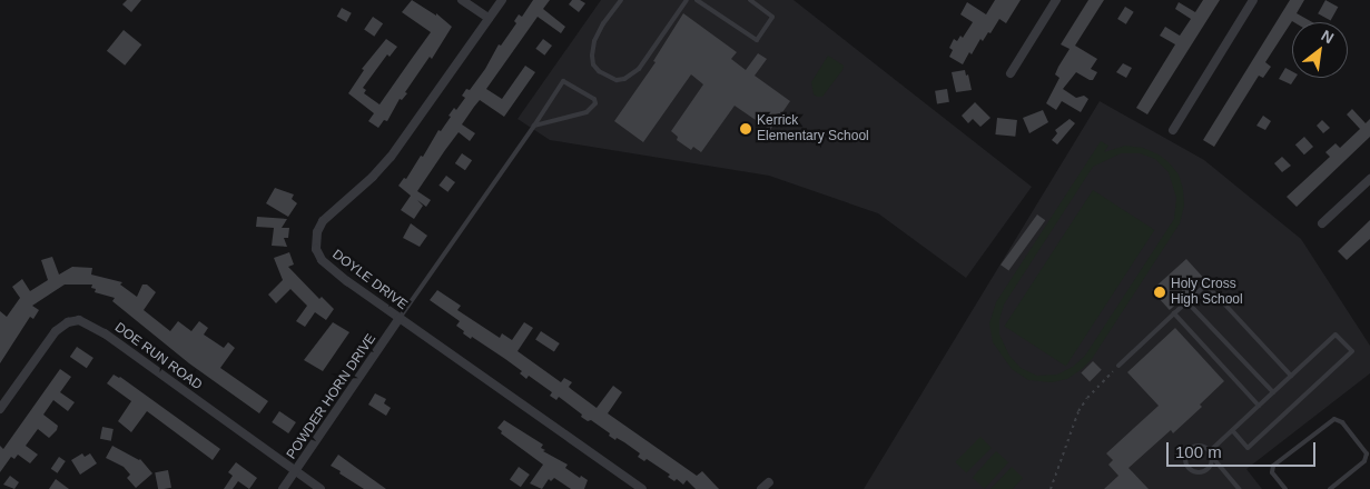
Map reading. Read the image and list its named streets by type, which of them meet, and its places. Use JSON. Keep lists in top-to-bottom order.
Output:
{
  "streets": {
    "street": ["DOYLE DRIVE", "DOE RUN ROAD", "POWDER HORN DRIVE"]
  },
  "crossings": [
    ["DOYLE DRIVE", "POWDER HORN DRIVE"],
    ["DOE RUN ROAD", "POWDER HORN DRIVE"]
  ],
  "places": ["Kerrick Elementary School", "Holy Cross High School"],
  "scale_bar": "100 m",
  "north": "top right"
}
